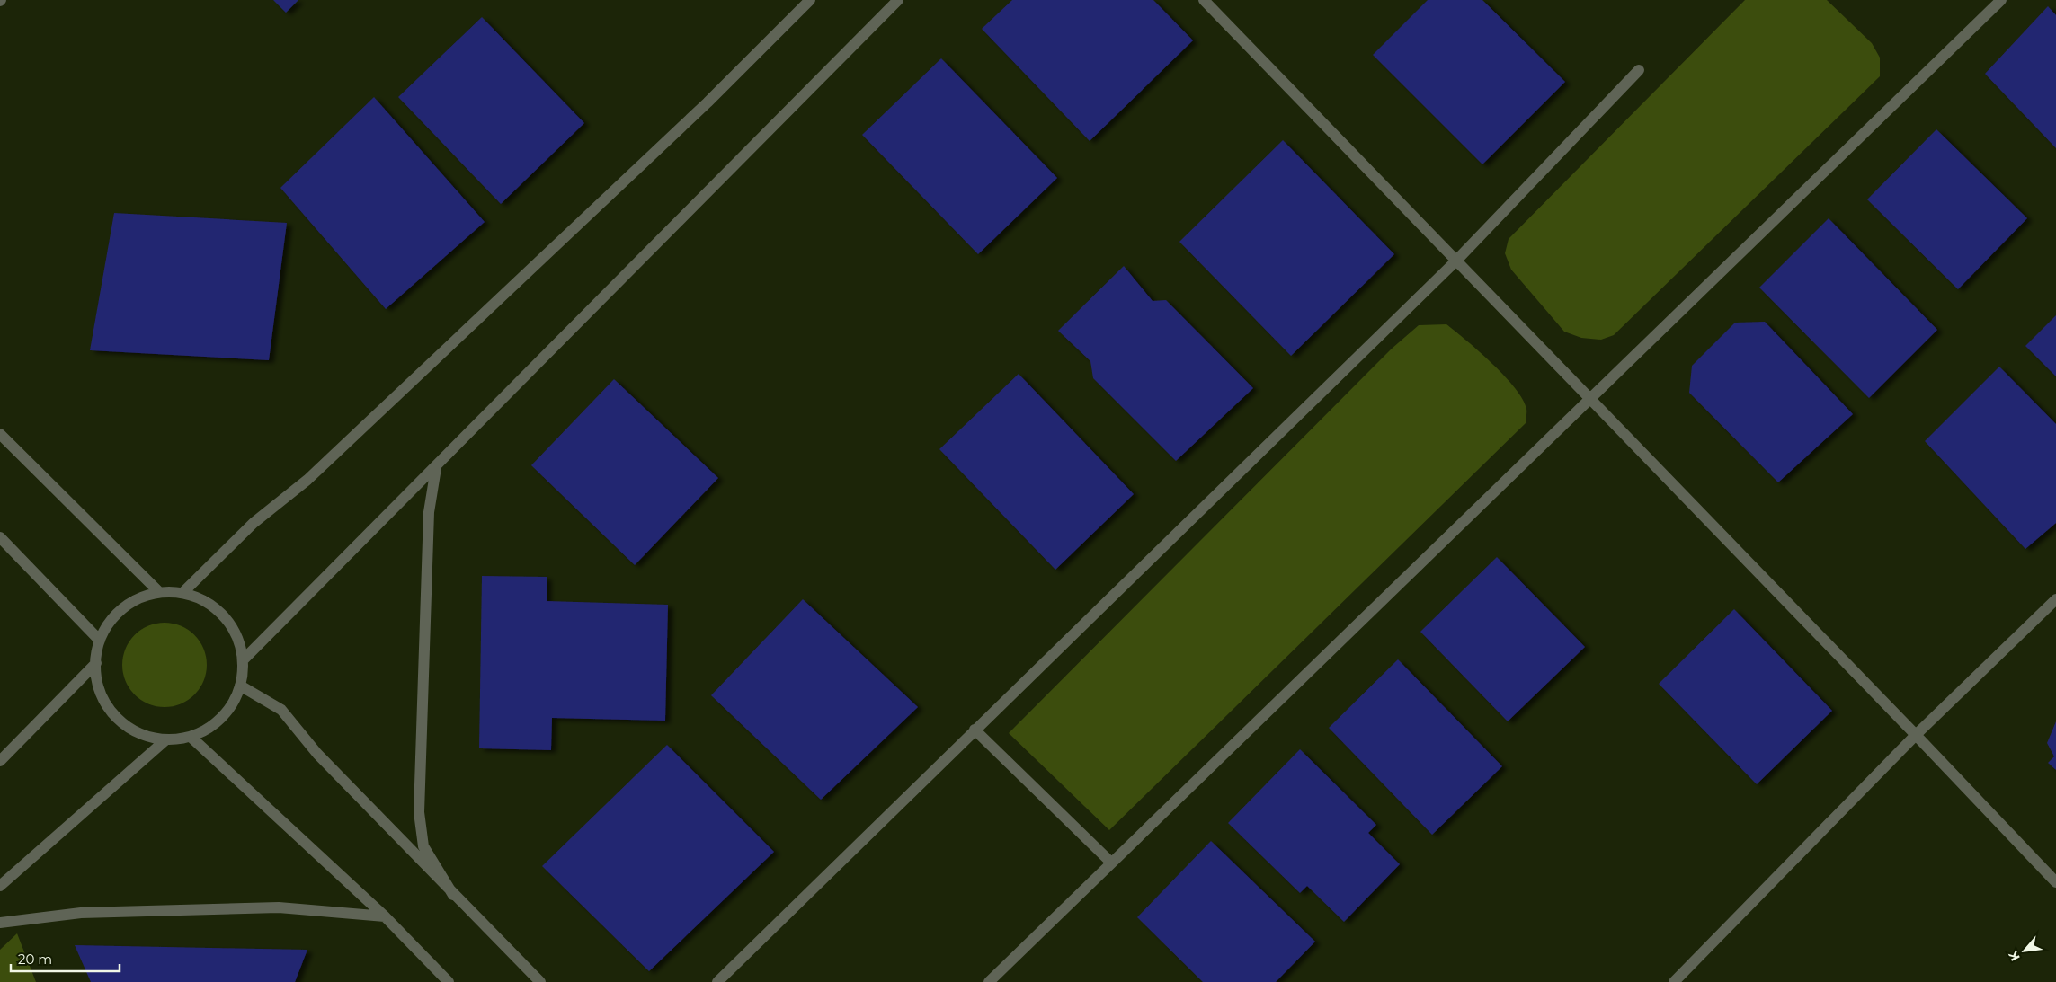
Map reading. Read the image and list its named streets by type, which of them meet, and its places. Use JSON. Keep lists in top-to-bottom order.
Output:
{
  "scale_bar": "20 m",
  "north": "bottom left"
}
